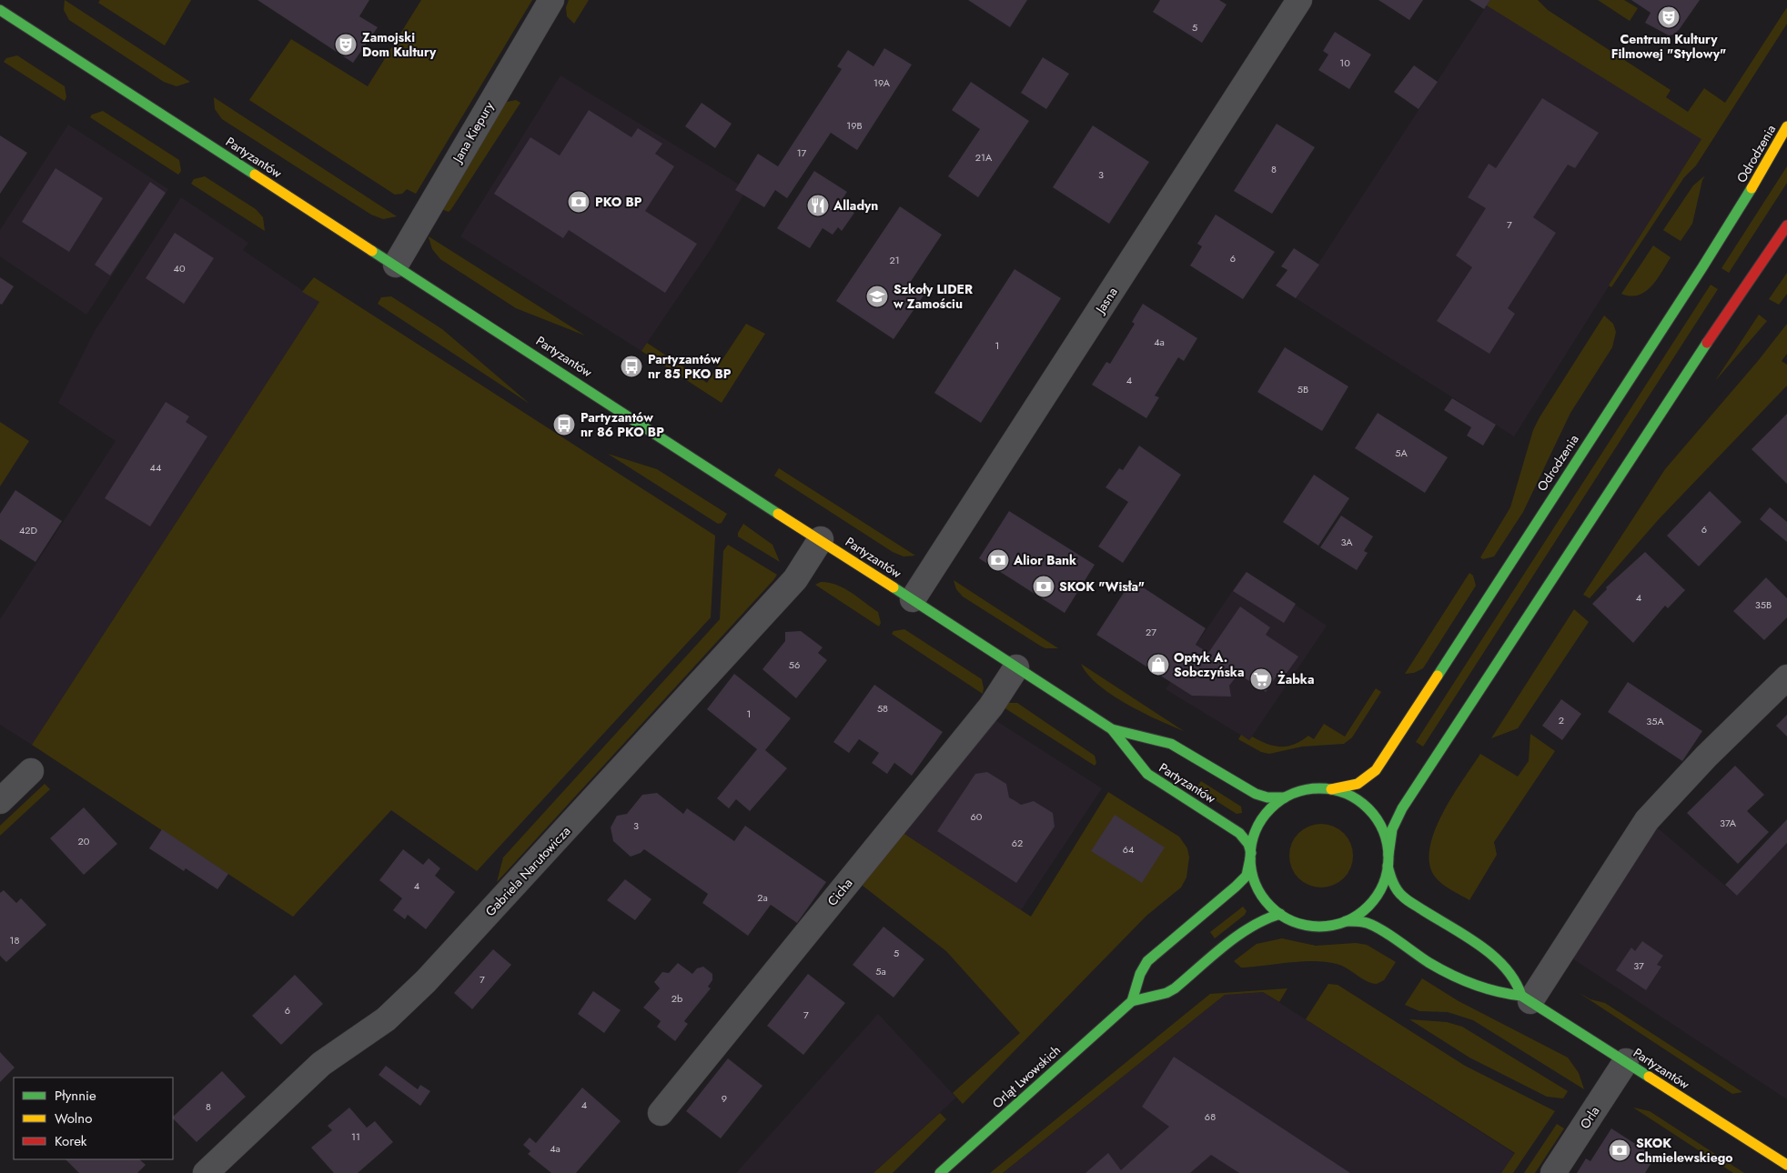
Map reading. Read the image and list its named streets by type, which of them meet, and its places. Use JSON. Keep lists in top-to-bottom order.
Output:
{
  "streets": {
    "main road": ["Odrodzenia", "Partyzantów", "Orląt Lwowskich"],
    "street": [
      "Jana Kiepury",
      "Jasna",
      "Gabriela Narutowicza",
      "Cicha",
      "Orla"
    ]
  },
  "crossings": [
    ["Jana Kiepury", "Partyzantów"],
    ["Odrodzenia", "Partyzantów"],
    ["Odrodzenia", "Orląt Lwowskich"],
    ["Partyzantów", "Jasna"],
    ["Partyzantów", "Gabriela Narutowicza"],
    ["Partyzantów", "Cicha"],
    ["Partyzantów", "Orląt Lwowskich"],
    ["Partyzantów", "Orla"]
  ],
  "places": {
    "theatre": ["Centrum Kultury Filmowej \"Stylowy\"", "Zamojski Dom Kultury"],
    "bank": [
      "PKO BP",
      "Alior Bank",
      "SKOK \"Wisła\"",
      "SKOK Chmielewskiego"
    ],
    "restaurant": ["Alladyn"],
    "school or university": ["Szkoły LIDER w Zamościu"],
    "bus stop": ["Partyzantów nr 85 PKO BP", "Partyzantów nr 86 PKO BP"],
    "shop": ["Optyk A. Sobczyńska"],
    "supermarket": ["Żabka"]
  },
  "house_numbers": [
    "5",
    "10",
    "19A",
    "19B",
    "17",
    "21A",
    "8",
    "3",
    "7",
    "6",
    "21",
    "40",
    "4a",
    "1",
    "4",
    "5B",
    "5A",
    "44",
    "6",
    "42D",
    "3A",
    "4",
    "35B",
    "27",
    "56",
    "58",
    "1",
    "2",
    "35A",
    "60",
    "37A",
    "3",
    "20",
    "62",
    "64",
    "4",
    "2a",
    "18",
    "5",
    "37",
    "5a",
    "7",
    "2b",
    "6",
    "7",
    "9",
    "4",
    "8",
    "68",
    "11",
    "4a"
  ],
  "legend": ["Płynnie", "Wolno", "Korek"]
}
